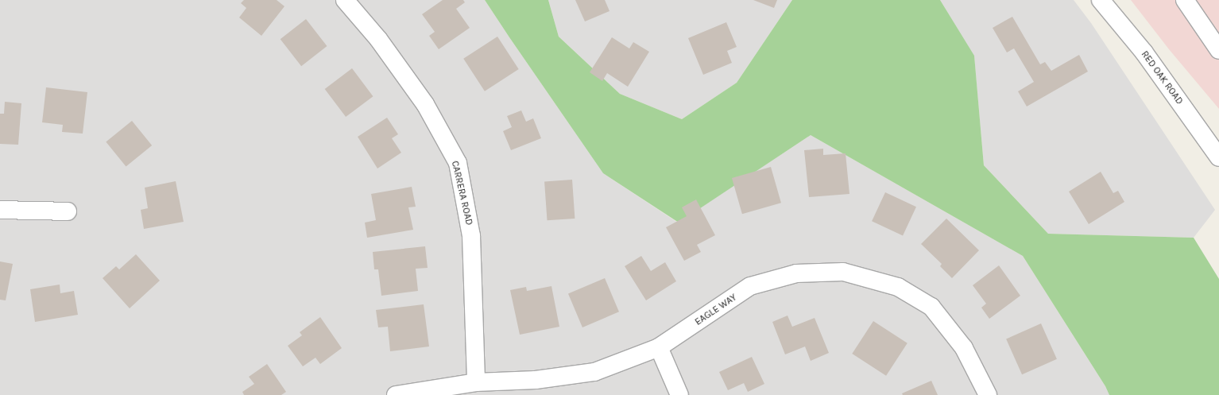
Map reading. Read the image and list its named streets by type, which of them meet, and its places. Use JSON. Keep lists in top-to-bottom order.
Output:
{
  "streets": {
    "street": ["RED OAK ROAD", "CARRERA ROAD", "EAGLE WAY"]
  },
  "crossings": [
    ["CARRERA ROAD", "EAGLE WAY"]
  ]
}
